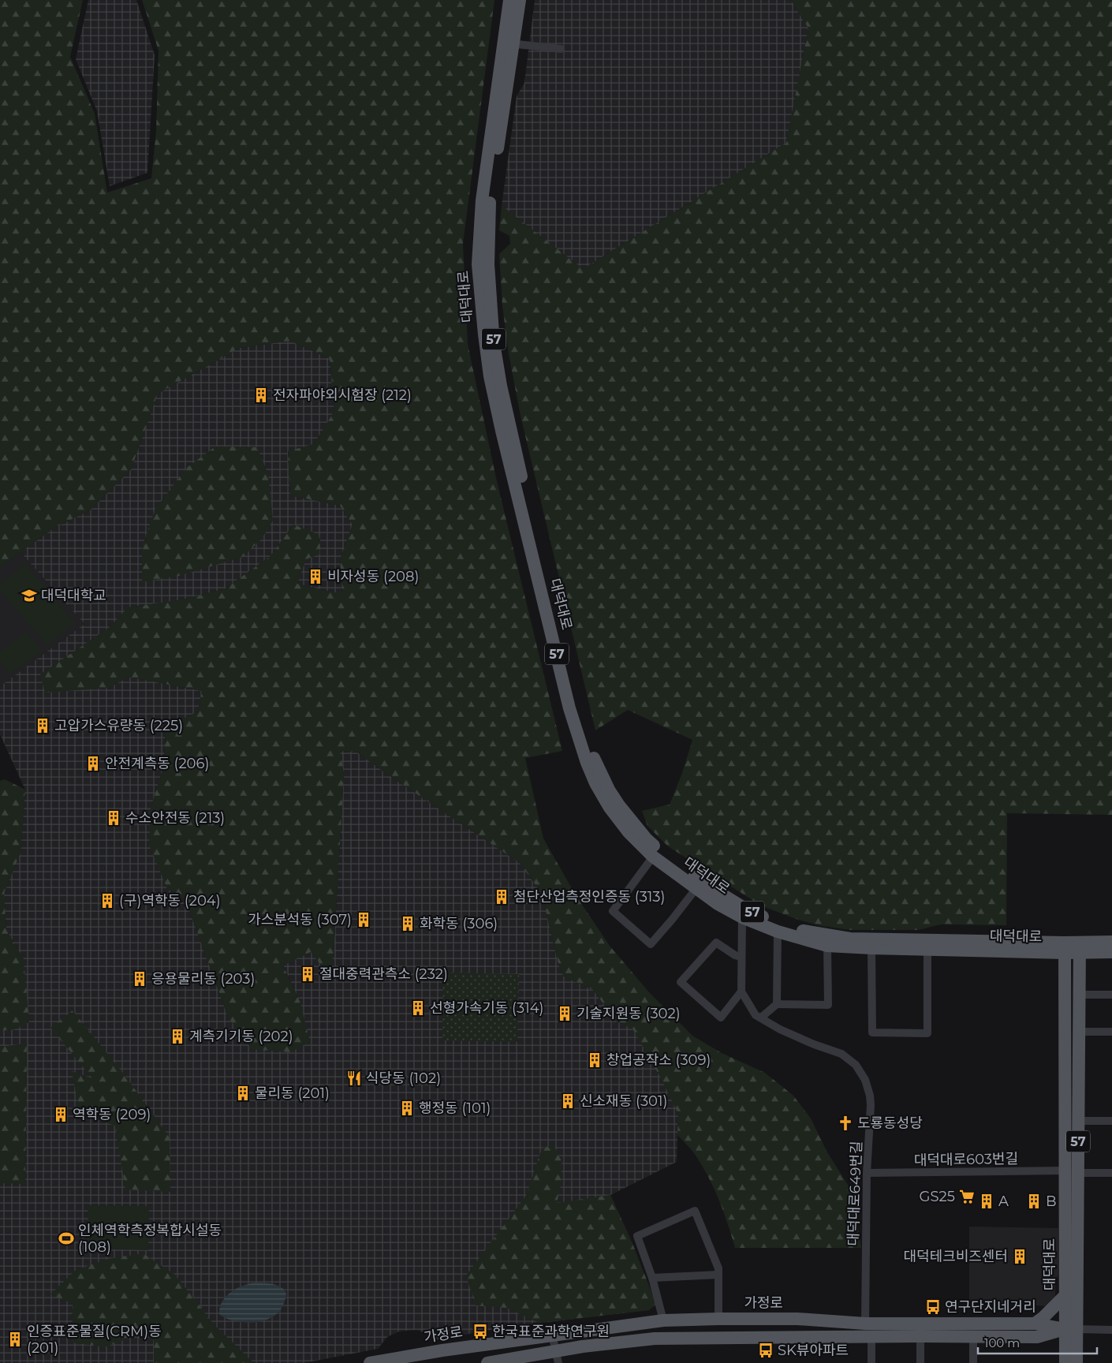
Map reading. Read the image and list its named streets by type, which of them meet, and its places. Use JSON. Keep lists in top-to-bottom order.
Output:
{
  "streets": {
    "main road": ["대덕대로", "57", "가정로"],
    "street": ["대덕대로603번길", "대덕대로649번길"]
  },
  "crossings": [
    ["대덕대로", "대덕대로603번길"],
    ["대덕대로", "가정로"],
    ["대덕대로603번길", "대덕대로649번길"],
    ["대덕대로649번길", "가정로"]
  ],
  "places": {
    "building": [
      "전자파야외시험장 (212)",
      "비자성동 (208)",
      "고압가스유량동 (225)",
      "안전계측동 (206)",
      "수소안전동 (213)",
      "첨단산업측정인증동 (313)",
      "(구)역학동 (204)",
      "가스분석동 (307)",
      "화학동 (306)",
      "절대중력관측소 (232)",
      "응용물리동 (203)",
      "선형가속기동 (314)",
      "기술지원동 (302)",
      "계측기기동 (202)",
      "창업공작소 (309)",
      "물리동 (201)",
      "신소재동 (301)",
      "행정동 (101)",
      "역학동 (209)",
      "A",
      "B",
      "대덕테크비즈센터",
      "인증표준물질(CRM)동 (201)"
    ],
    "school or university": ["대덕대학교"],
    "restaurant": ["식당동 (102)"],
    "church": ["도룡동성당"],
    "supermarket": ["GS25"],
    "sports": ["인체역학측정복합시설동 (108)"],
    "bus stop": ["연구단지네거리", "한국표준과학연구원", "SK뷰아파트"]
  },
  "scale_bar": "100 m"
}
